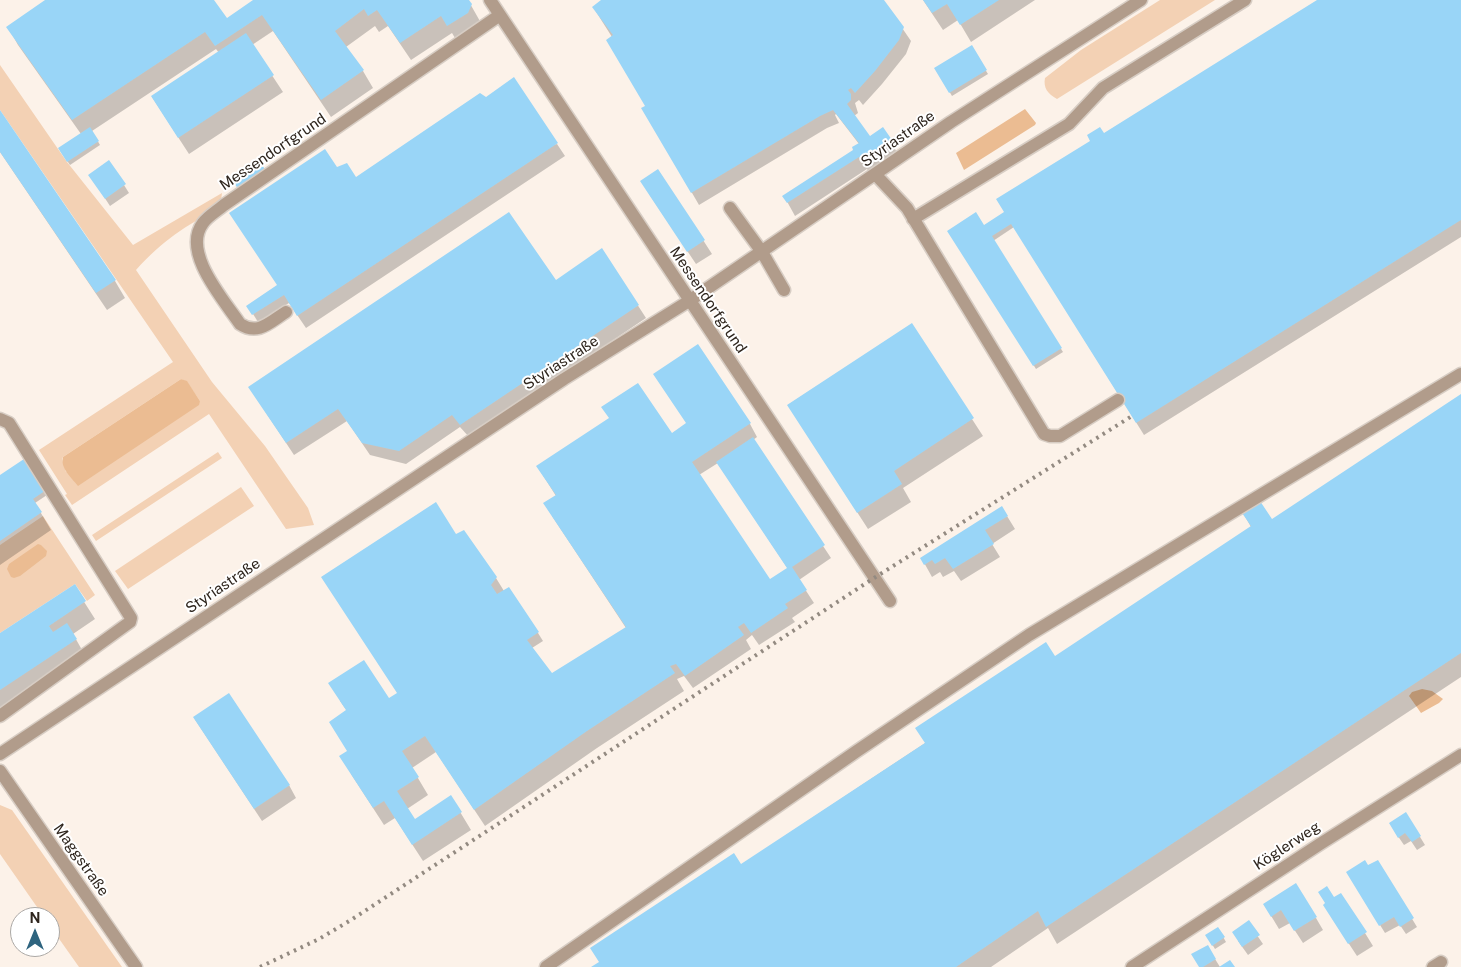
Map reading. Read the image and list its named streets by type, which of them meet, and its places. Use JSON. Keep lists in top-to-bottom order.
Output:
{
  "streets": {
    "street": [
      "Styriastraße",
      "Messendorfgrund",
      "Köglerweg",
      "Maggstraße"
    ]
  },
  "crossings": [
    ["Styriastraße", "Messendorfgrund"]
  ],
  "north": "top"
}
